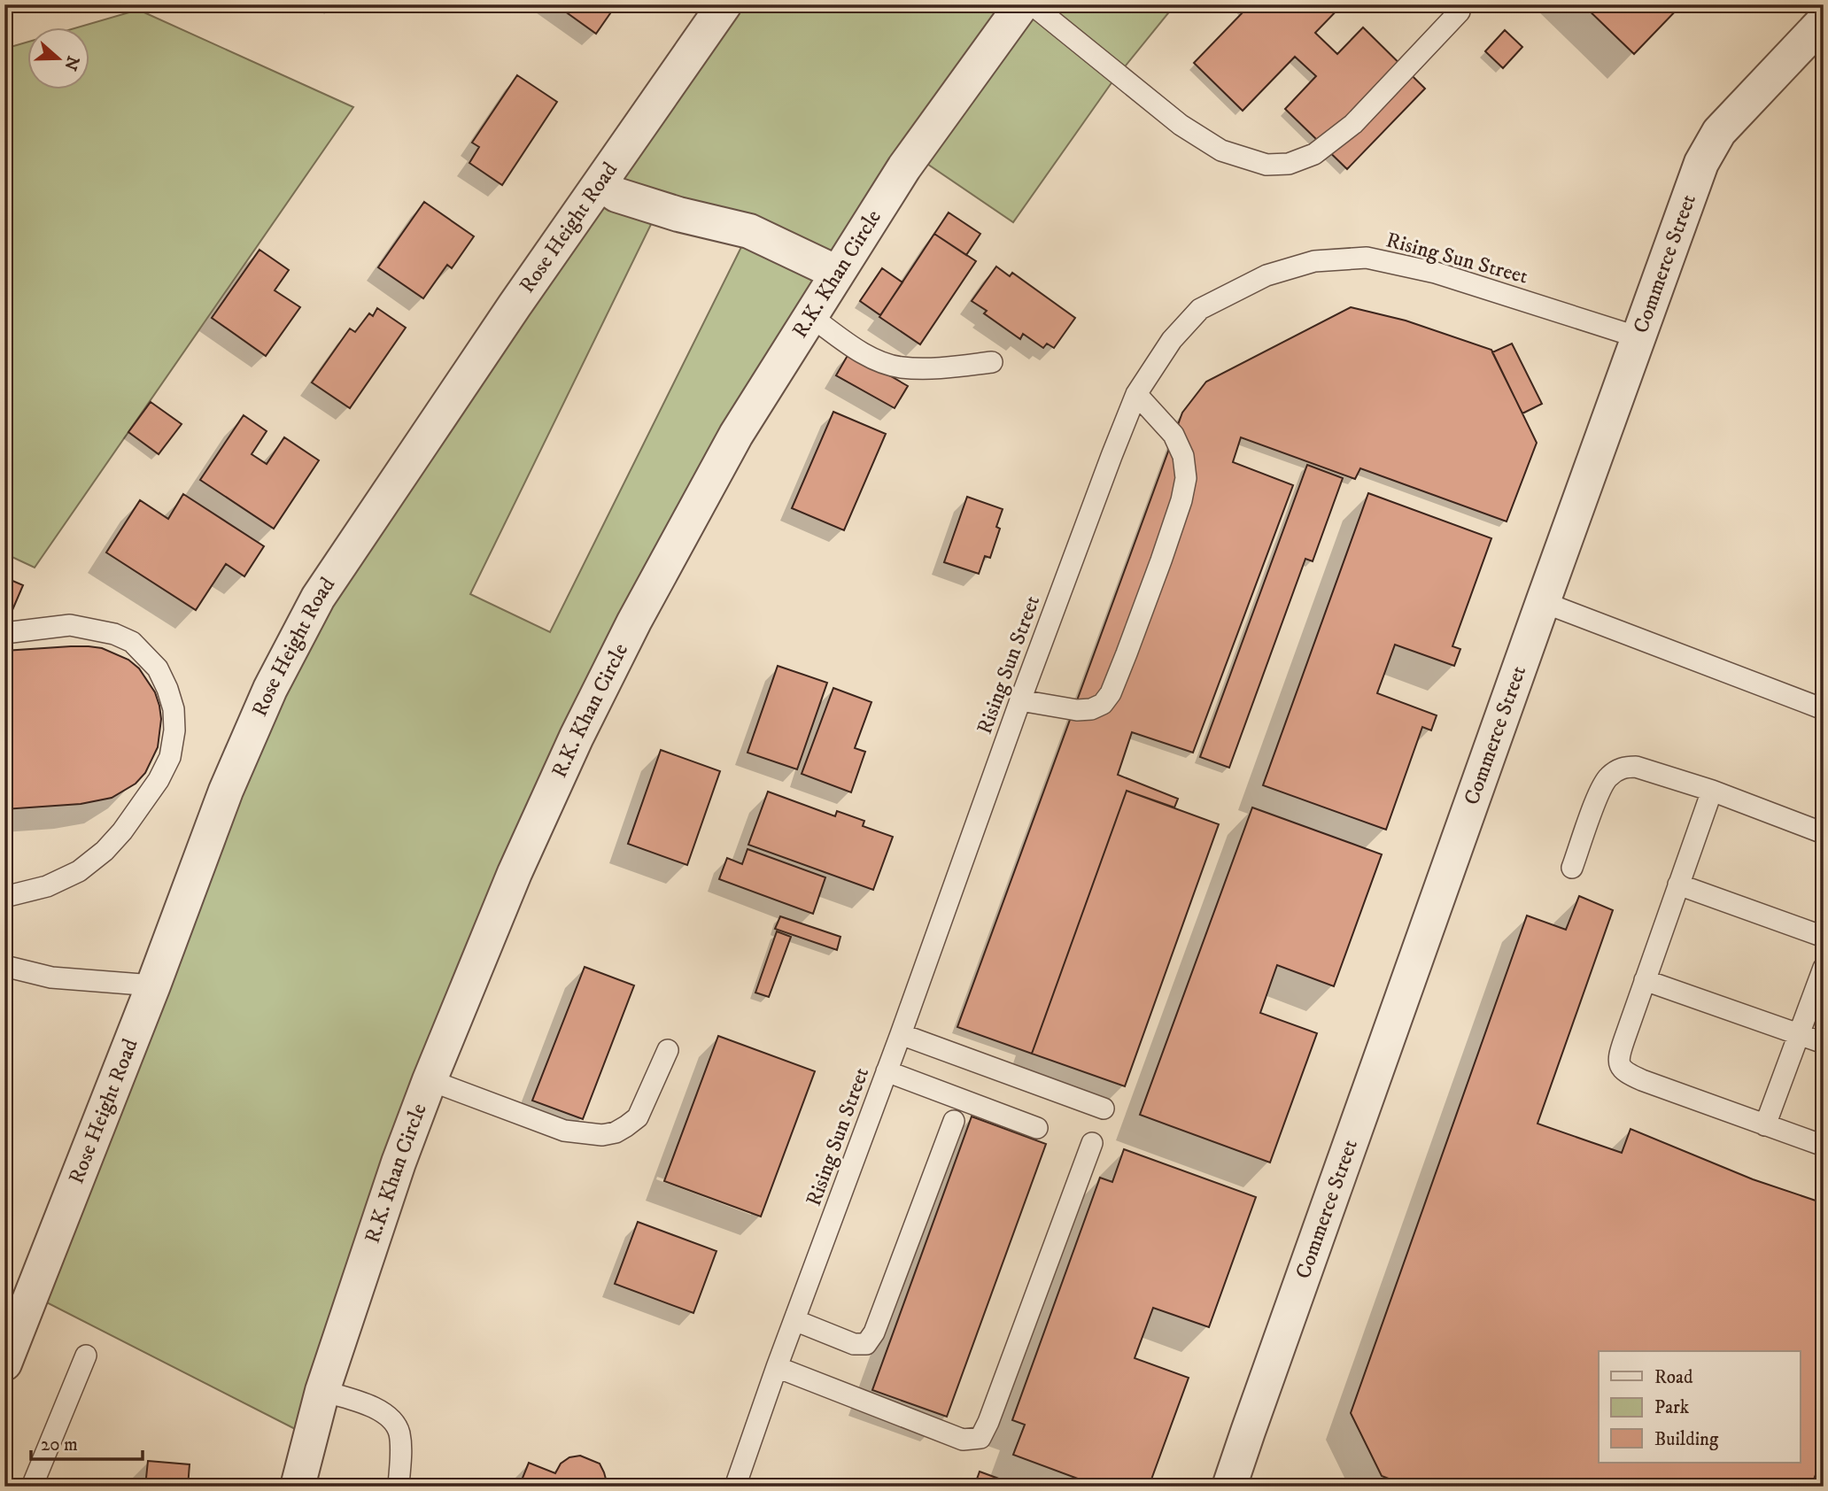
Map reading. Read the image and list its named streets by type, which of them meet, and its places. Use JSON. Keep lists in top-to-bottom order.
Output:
{
  "streets": {
    "street": ["Rose Height Road", "Commerce Street", "R.K. Khan Circle"],
    "lane": ["Rising Sun Street"]
  },
  "crossings": [
    ["Rising Sun Street", "Commerce Street"]
  ],
  "legend": ["Road", "Park", "Building"],
  "scale_bar": "20 m",
  "north": "right"
}
